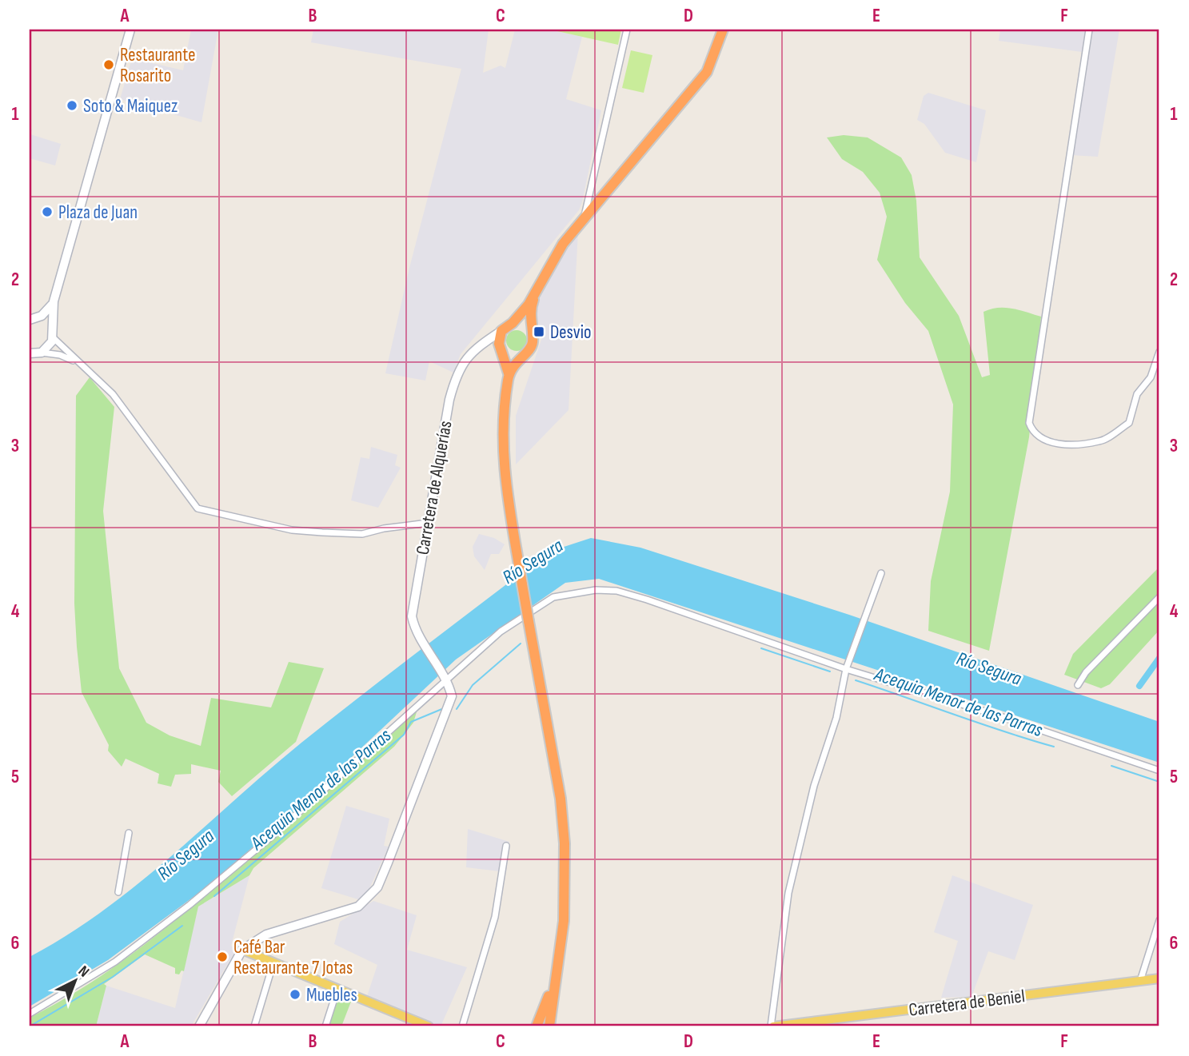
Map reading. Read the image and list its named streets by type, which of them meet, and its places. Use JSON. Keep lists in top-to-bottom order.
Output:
{
  "streets": {
    "main road": ["Carretera de Beniel"],
    "street": ["Carretera de Alquerías"]
  },
  "water": ["Río Segura", "Acequia Menor de las Parras"],
  "places": {
    "other": [
      "Restaurante Rosarito",
      "Soto & Maiquez",
      "Plaza de Juan",
      "Café Bar Restaurante 7 Jotas",
      "Muebles"
    ],
    "transit": ["Desvio"]
  },
  "north": "top right",
  "grid": {
    "columns": [
      "A",
      "B",
      "C",
      "D",
      "E",
      "F"
    ],
    "rows": [
      "1",
      "2",
      "3",
      "4",
      "5",
      "6"
    ]
  }
}
